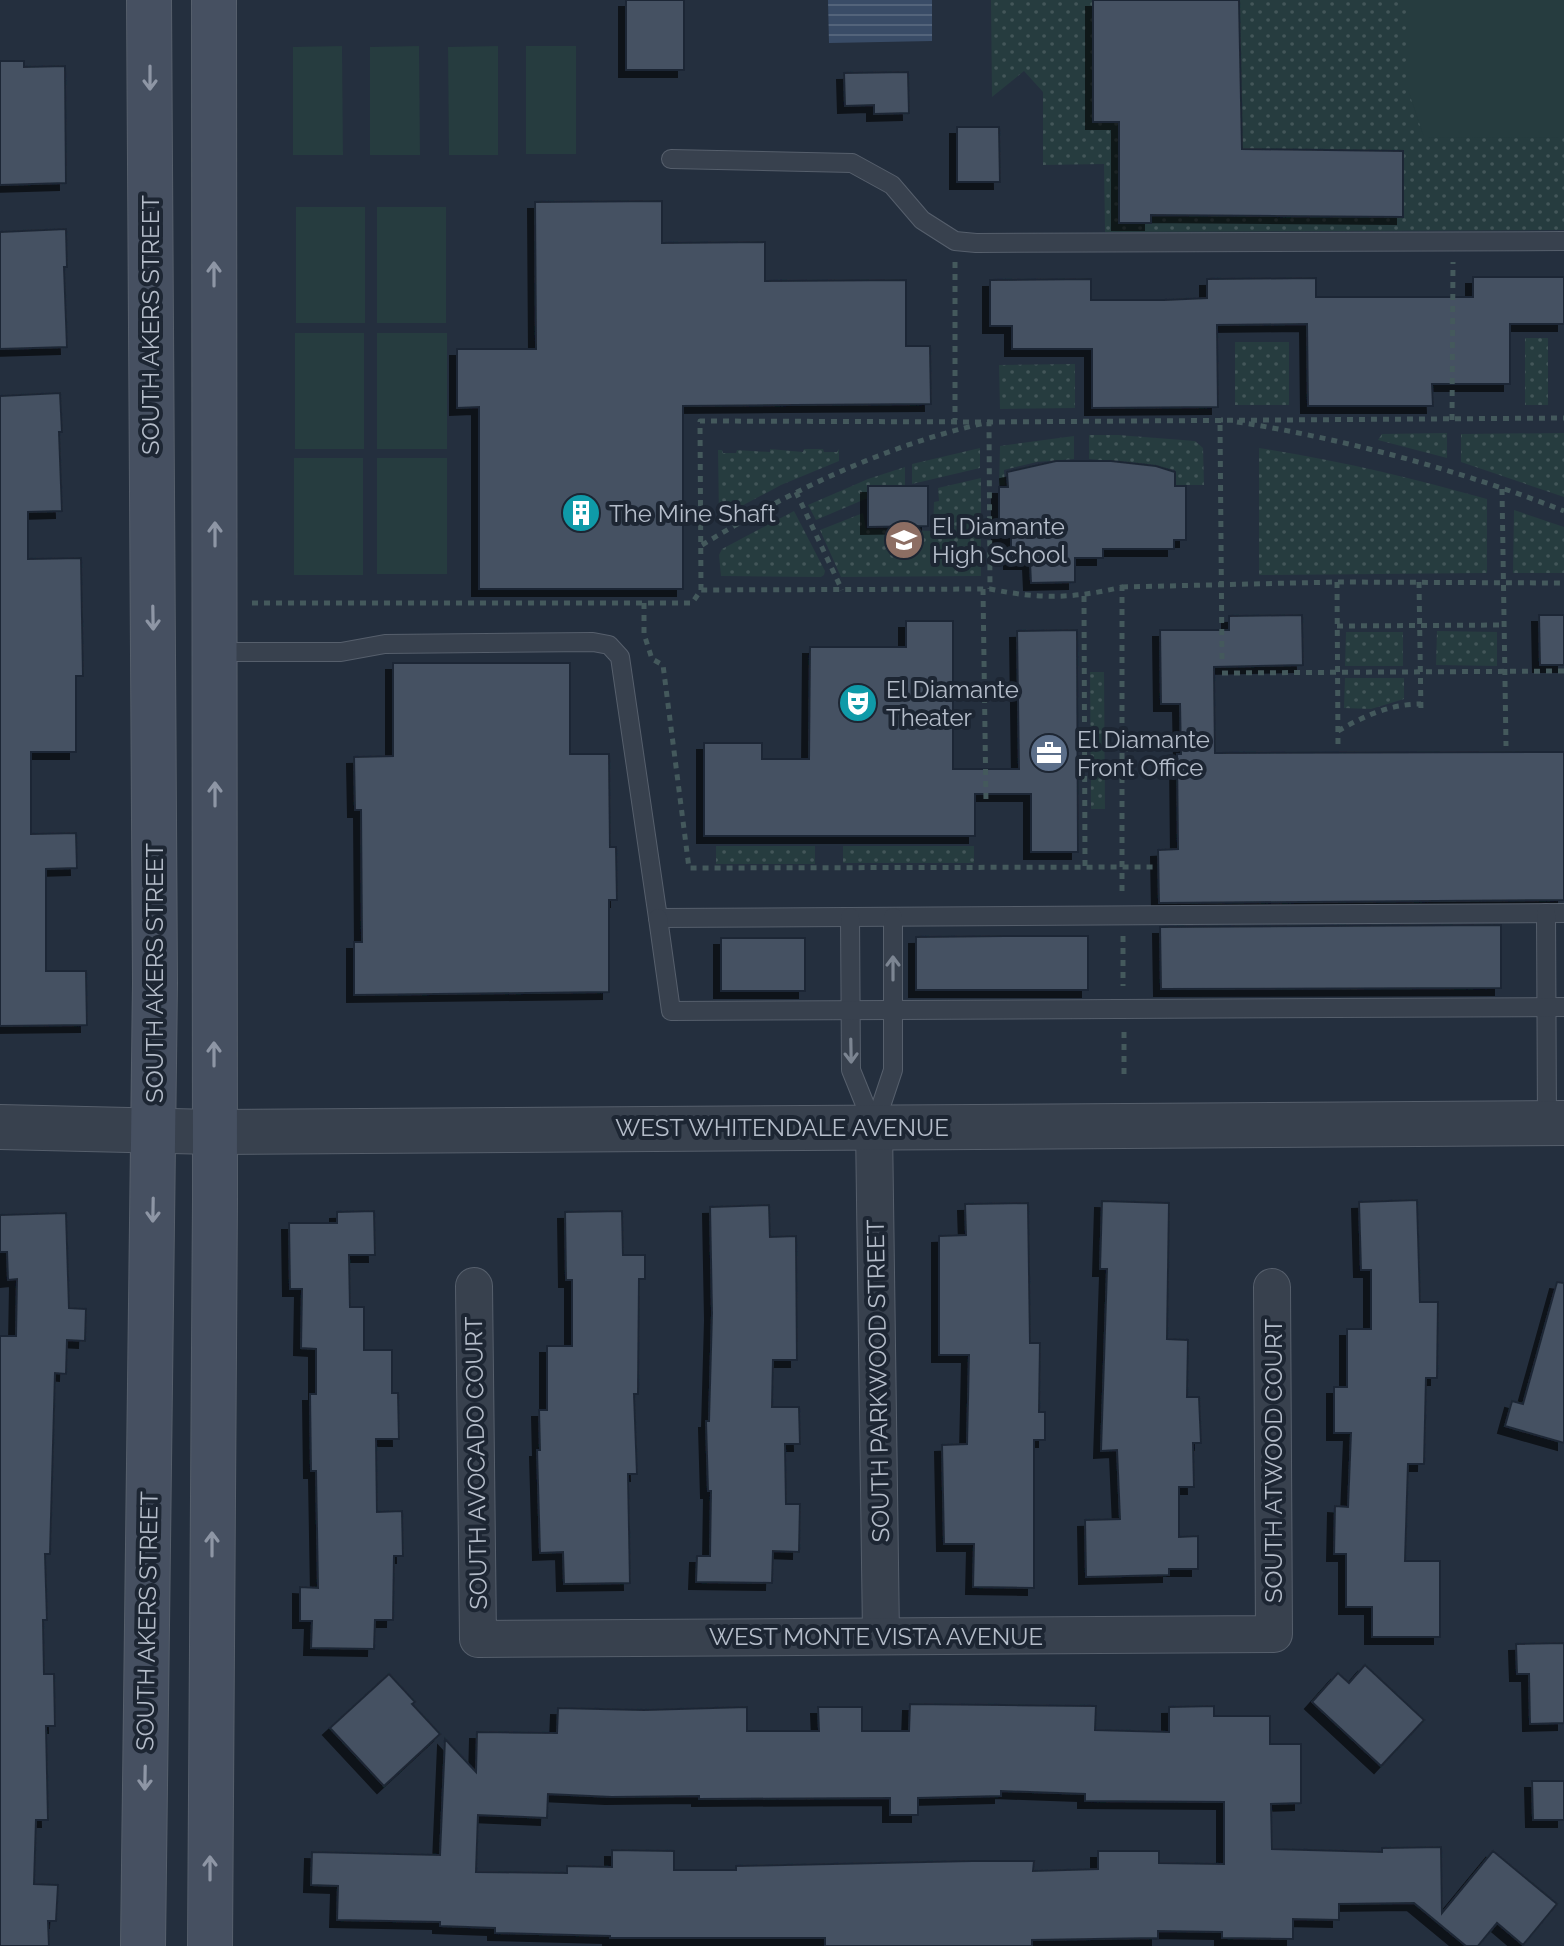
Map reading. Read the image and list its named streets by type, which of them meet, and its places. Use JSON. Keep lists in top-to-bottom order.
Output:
{
  "streets": {
    "main road": ["SOUTH AKERS STREET"],
    "street": [
      "WEST WHITENDALE AVENUE",
      "SOUTH PARKWOOD STREET",
      "SOUTH ATWOOD COURT",
      "SOUTH AVOCADO COURT",
      "WEST MONTE VISTA AVENUE"
    ]
  },
  "crossings": [
    ["SOUTH AKERS STREET", "WEST WHITENDALE AVENUE"],
    ["WEST WHITENDALE AVENUE", "SOUTH PARKWOOD STREET"],
    ["SOUTH PARKWOOD STREET", "WEST MONTE VISTA AVENUE"],
    ["SOUTH ATWOOD COURT", "WEST MONTE VISTA AVENUE"],
    ["SOUTH AVOCADO COURT", "WEST MONTE VISTA AVENUE"]
  ],
  "places": {
    "building": ["The Mine Shaft"],
    "school or university": ["El Diamante High School"],
    "theatre": ["El Diamante Theater"],
    "office": ["El Diamante Front Office"]
  }
}
